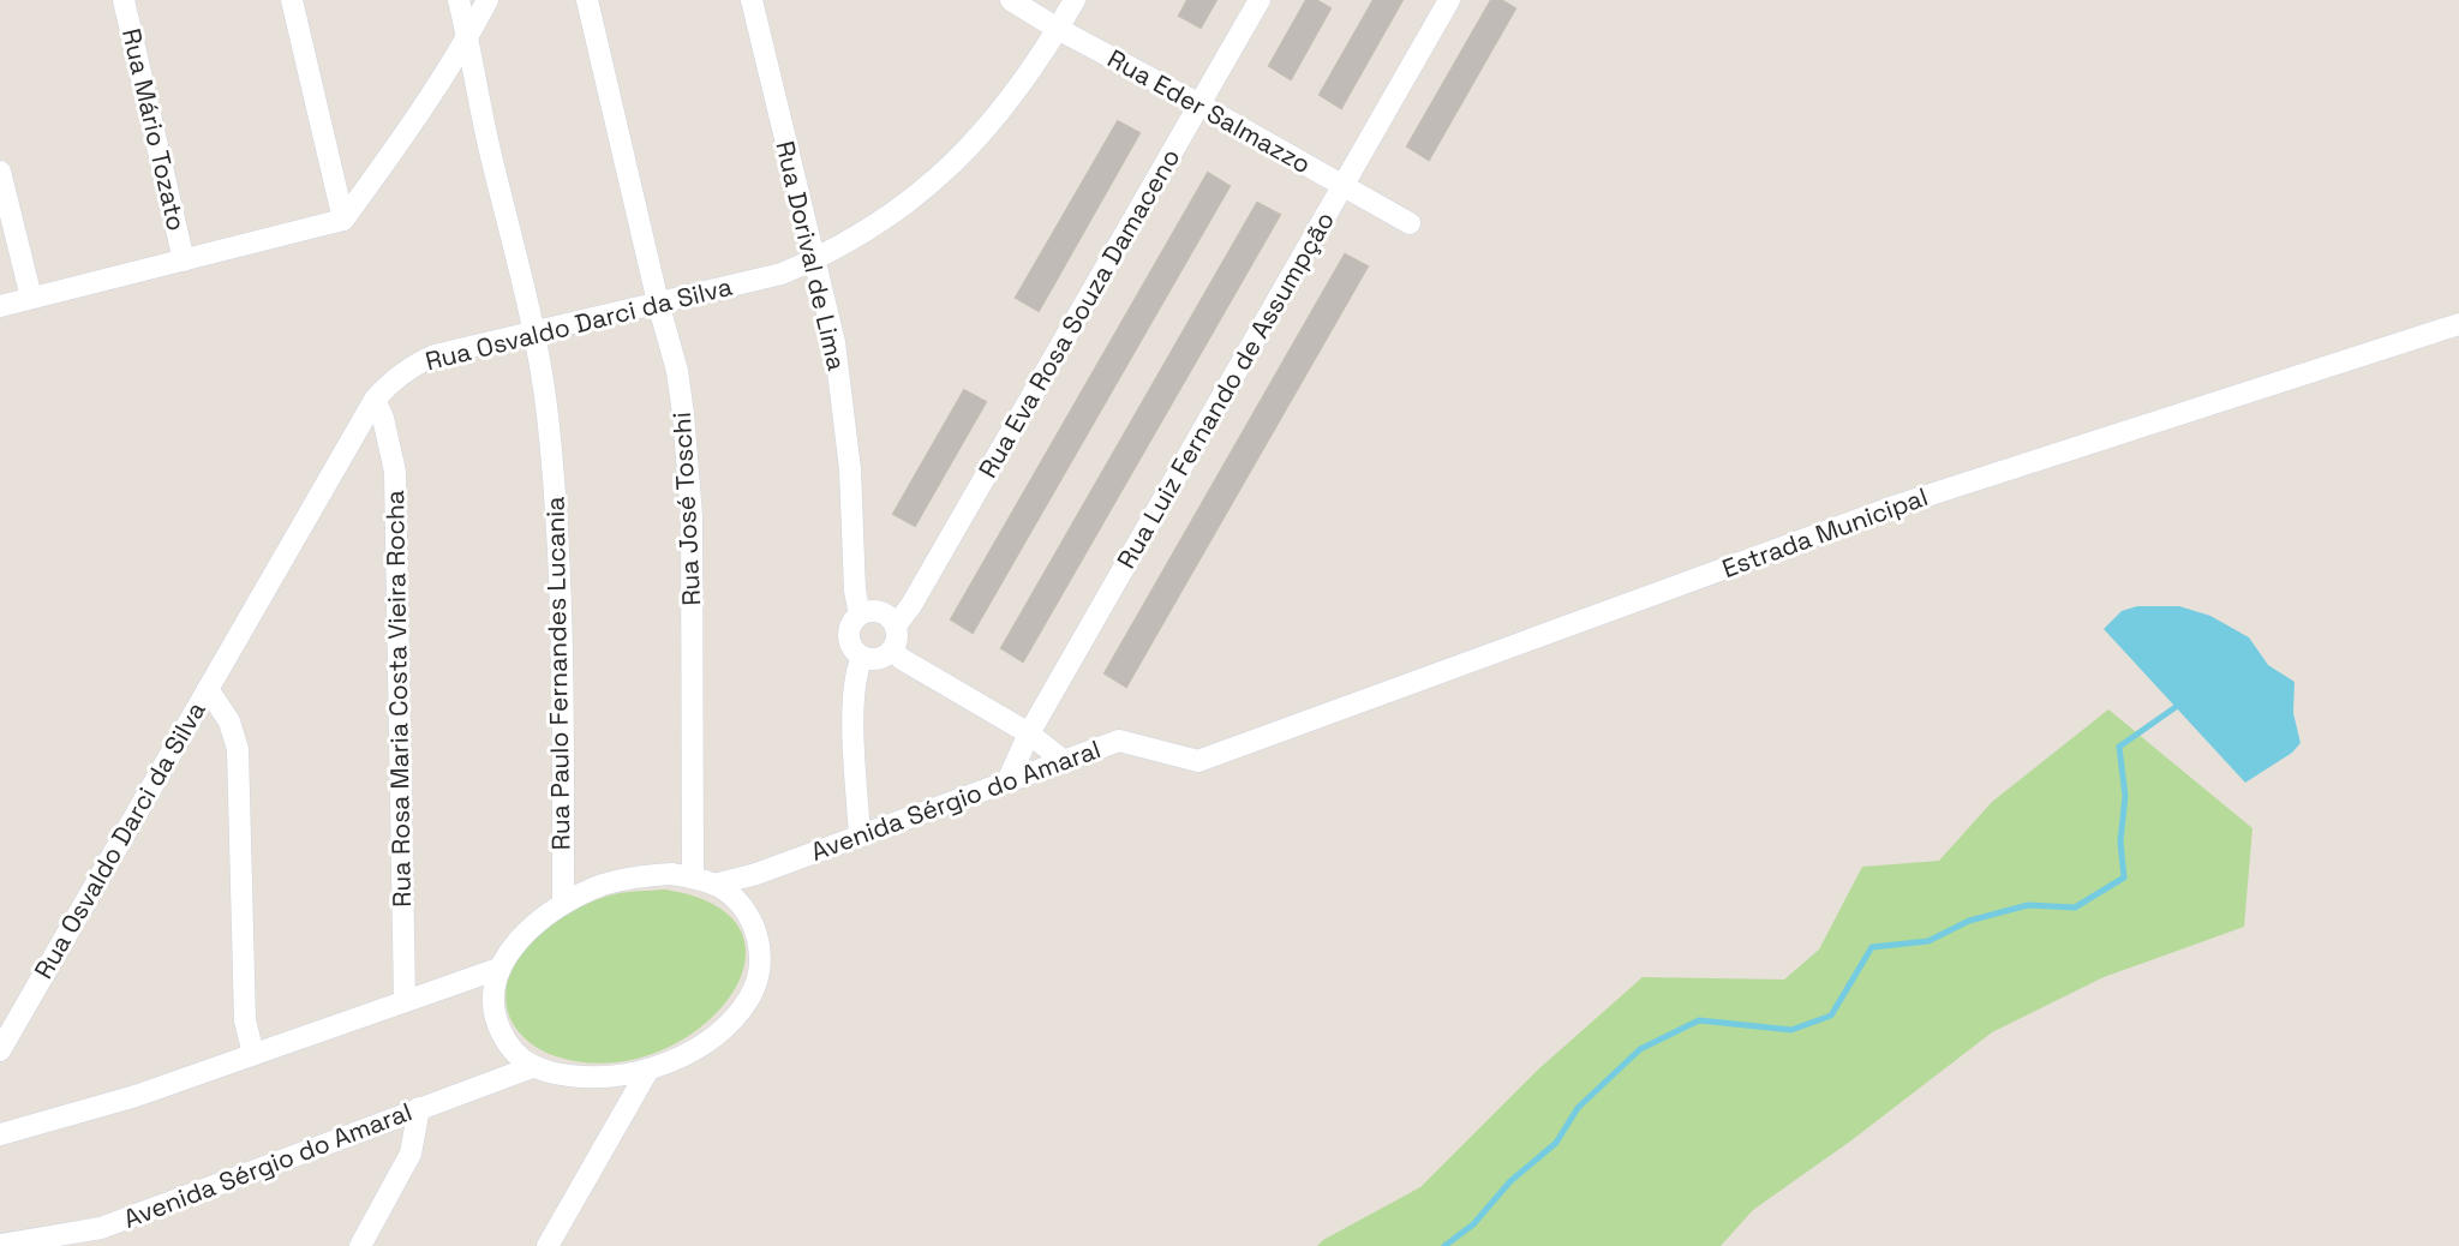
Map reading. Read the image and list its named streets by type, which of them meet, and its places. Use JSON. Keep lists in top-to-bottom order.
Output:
{
  "streets": {
    "street": [
      "Rua Eder Salmazzo",
      "Rua Mário Tozato",
      "Rua Dorival de Lima",
      "Rua Eva Rosa Souza Damaceno",
      "Rua Osvaldo Darci da Silva",
      "Rua Luiz Fernando de Assumpção",
      "Rua José Toschi",
      "Estrada Municipal",
      "Rua Paulo Fernandes Lucania",
      "Rua Rosa Maria Costa Vieira Rocha",
      "Avenida Sérgio do Amaral"
    ]
  },
  "crossings": [
    ["Rua Eder Salmazzo", "Rua Eva Rosa Souza Damaceno"],
    ["Rua Eder Salmazzo", "Rua Osvaldo Darci da Silva"],
    ["Rua Eder Salmazzo", "Rua Luiz Fernando de Assumpção"],
    ["Rua Dorival de Lima", "Rua Eva Rosa Souza Damaceno"],
    ["Rua Dorival de Lima", "Rua Osvaldo Darci da Silva"],
    ["Rua Osvaldo Darci da Silva", "Rua José Toschi"],
    ["Rua Osvaldo Darci da Silva", "Rua Paulo Fernandes Lucania"],
    ["Rua Osvaldo Darci da Silva", "Rua Rosa Maria Costa Vieira Rocha"],
    ["Rua Luiz Fernando de Assumpção", "Avenida Sérgio do Amaral"],
    ["Rua José Toschi", "Rua Paulo Fernandes Lucania"],
    ["Rua José Toschi", "Avenida Sérgio do Amaral"],
    ["Estrada Municipal", "Avenida Sérgio do Amaral"],
    ["Rua Paulo Fernandes Lucania", "Avenida Sérgio do Amaral"]
  ]
}
